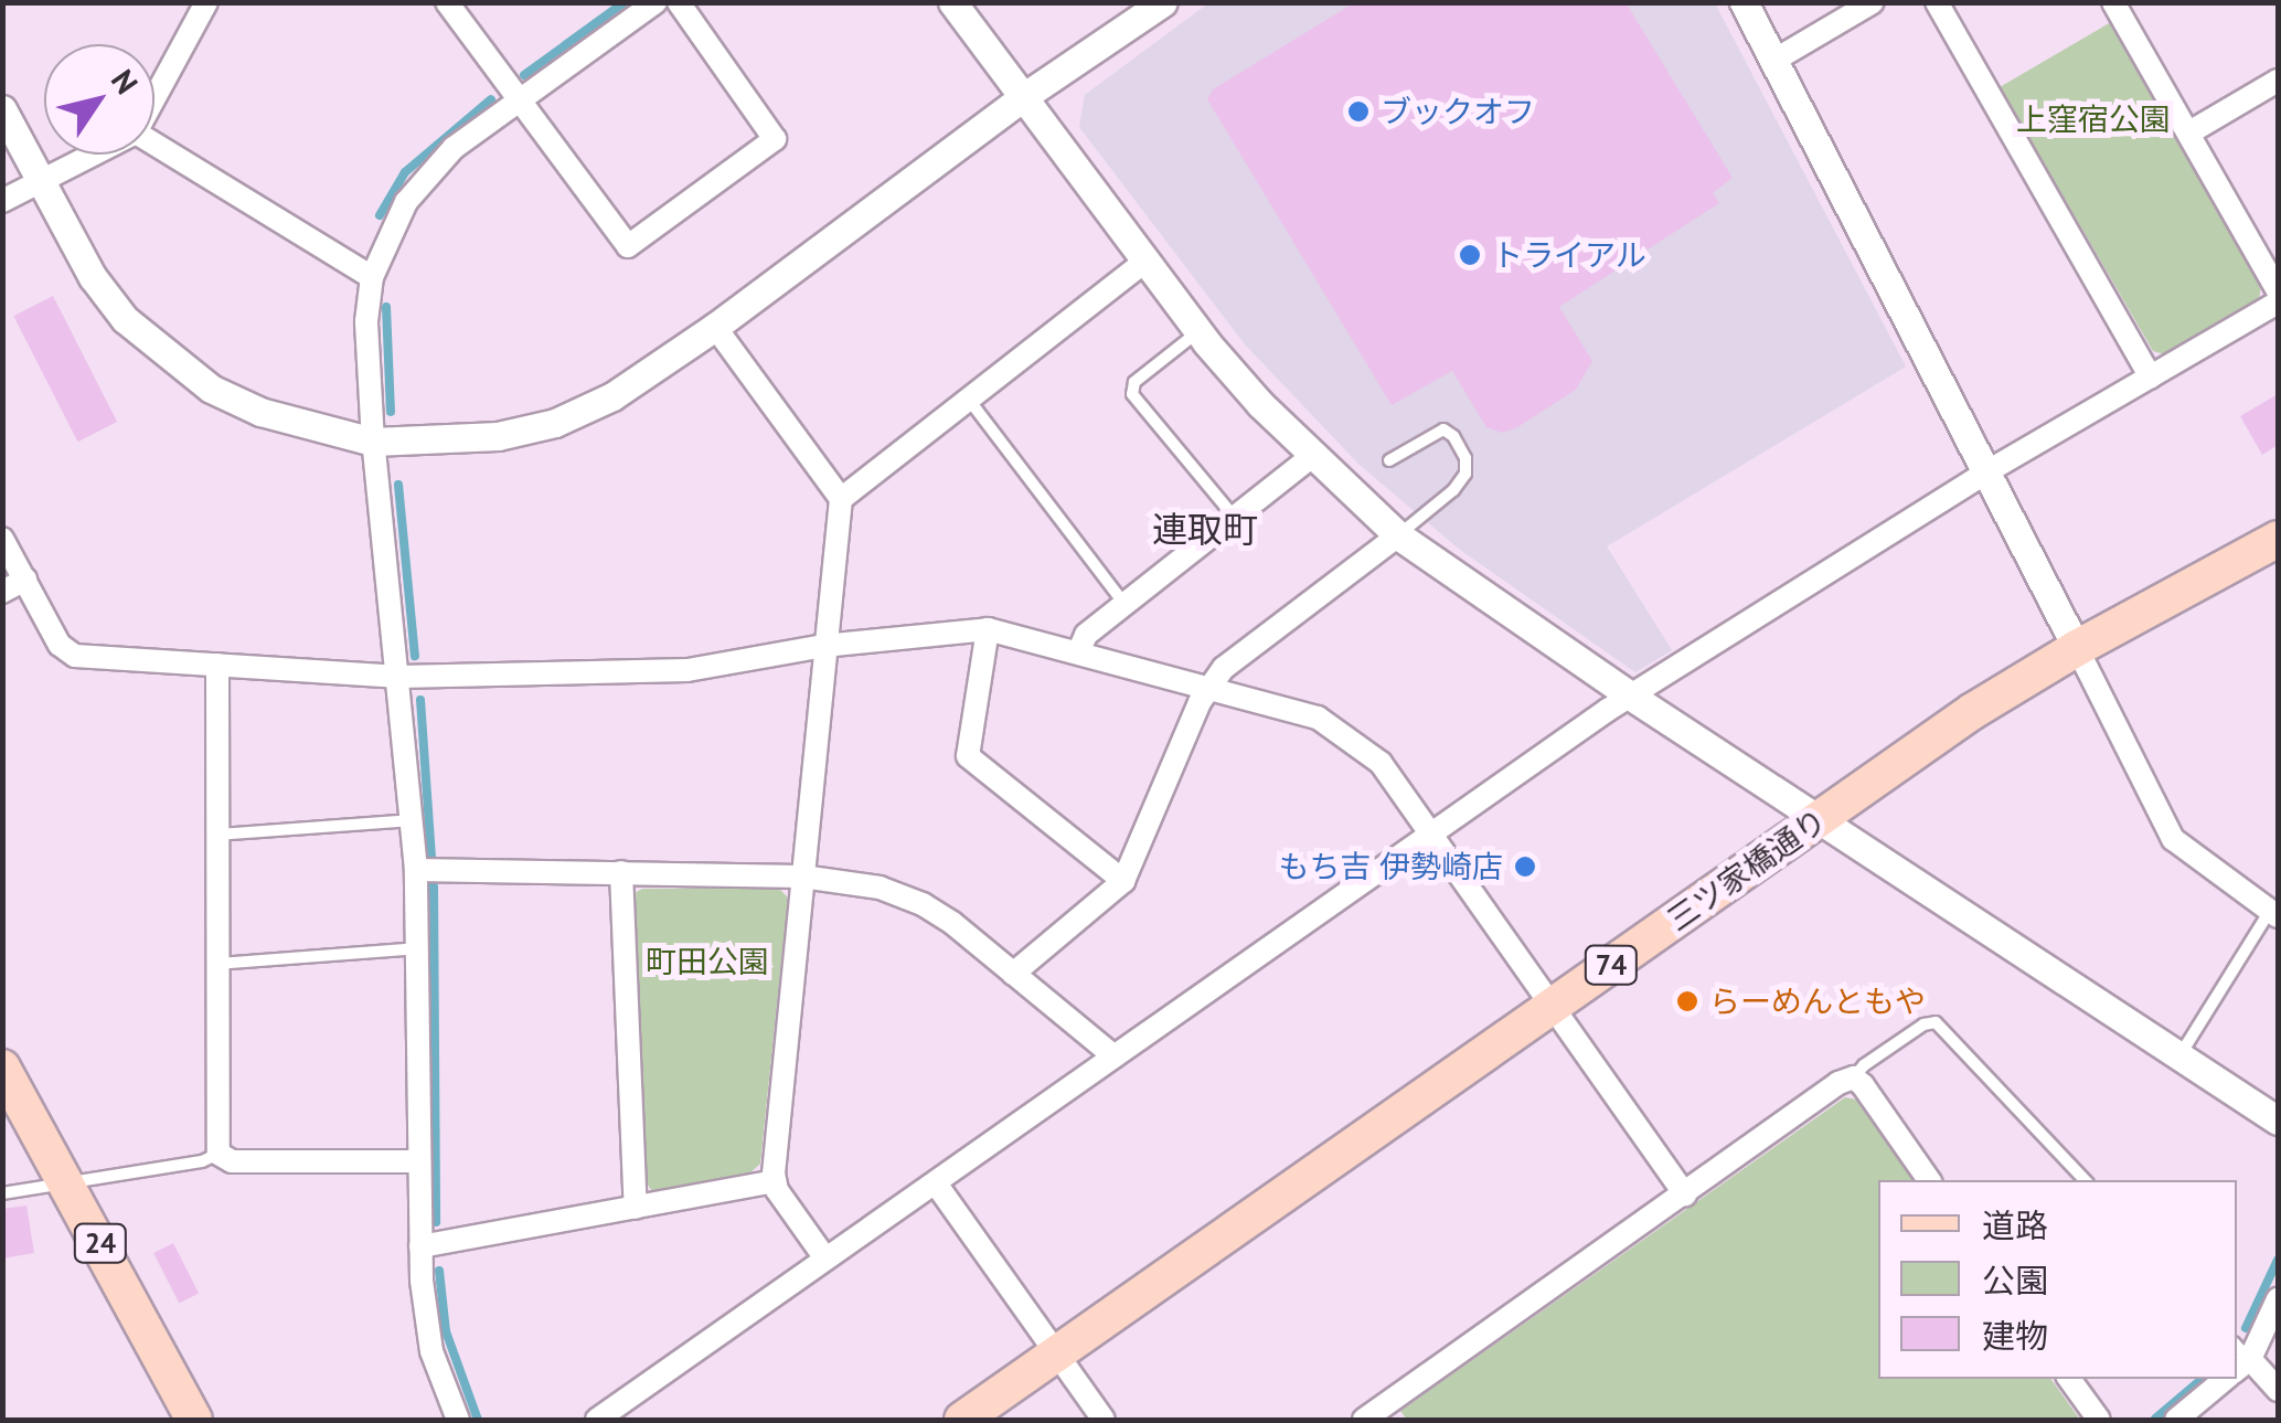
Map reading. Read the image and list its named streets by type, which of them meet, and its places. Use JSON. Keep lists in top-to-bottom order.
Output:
{
  "streets": {
    "main road": ["三ツ家橋通り", "74", "24"]
  },
  "districts": ["連取町"],
  "parks": ["上窪宿公園", "町田公園"],
  "places": [
    "ブックオフ",
    "トライアル",
    "もち吉 伊勢崎店",
    "らーめんともや"
  ],
  "legend": ["道路", "公園", "建物"],
  "north": "top right"
}
